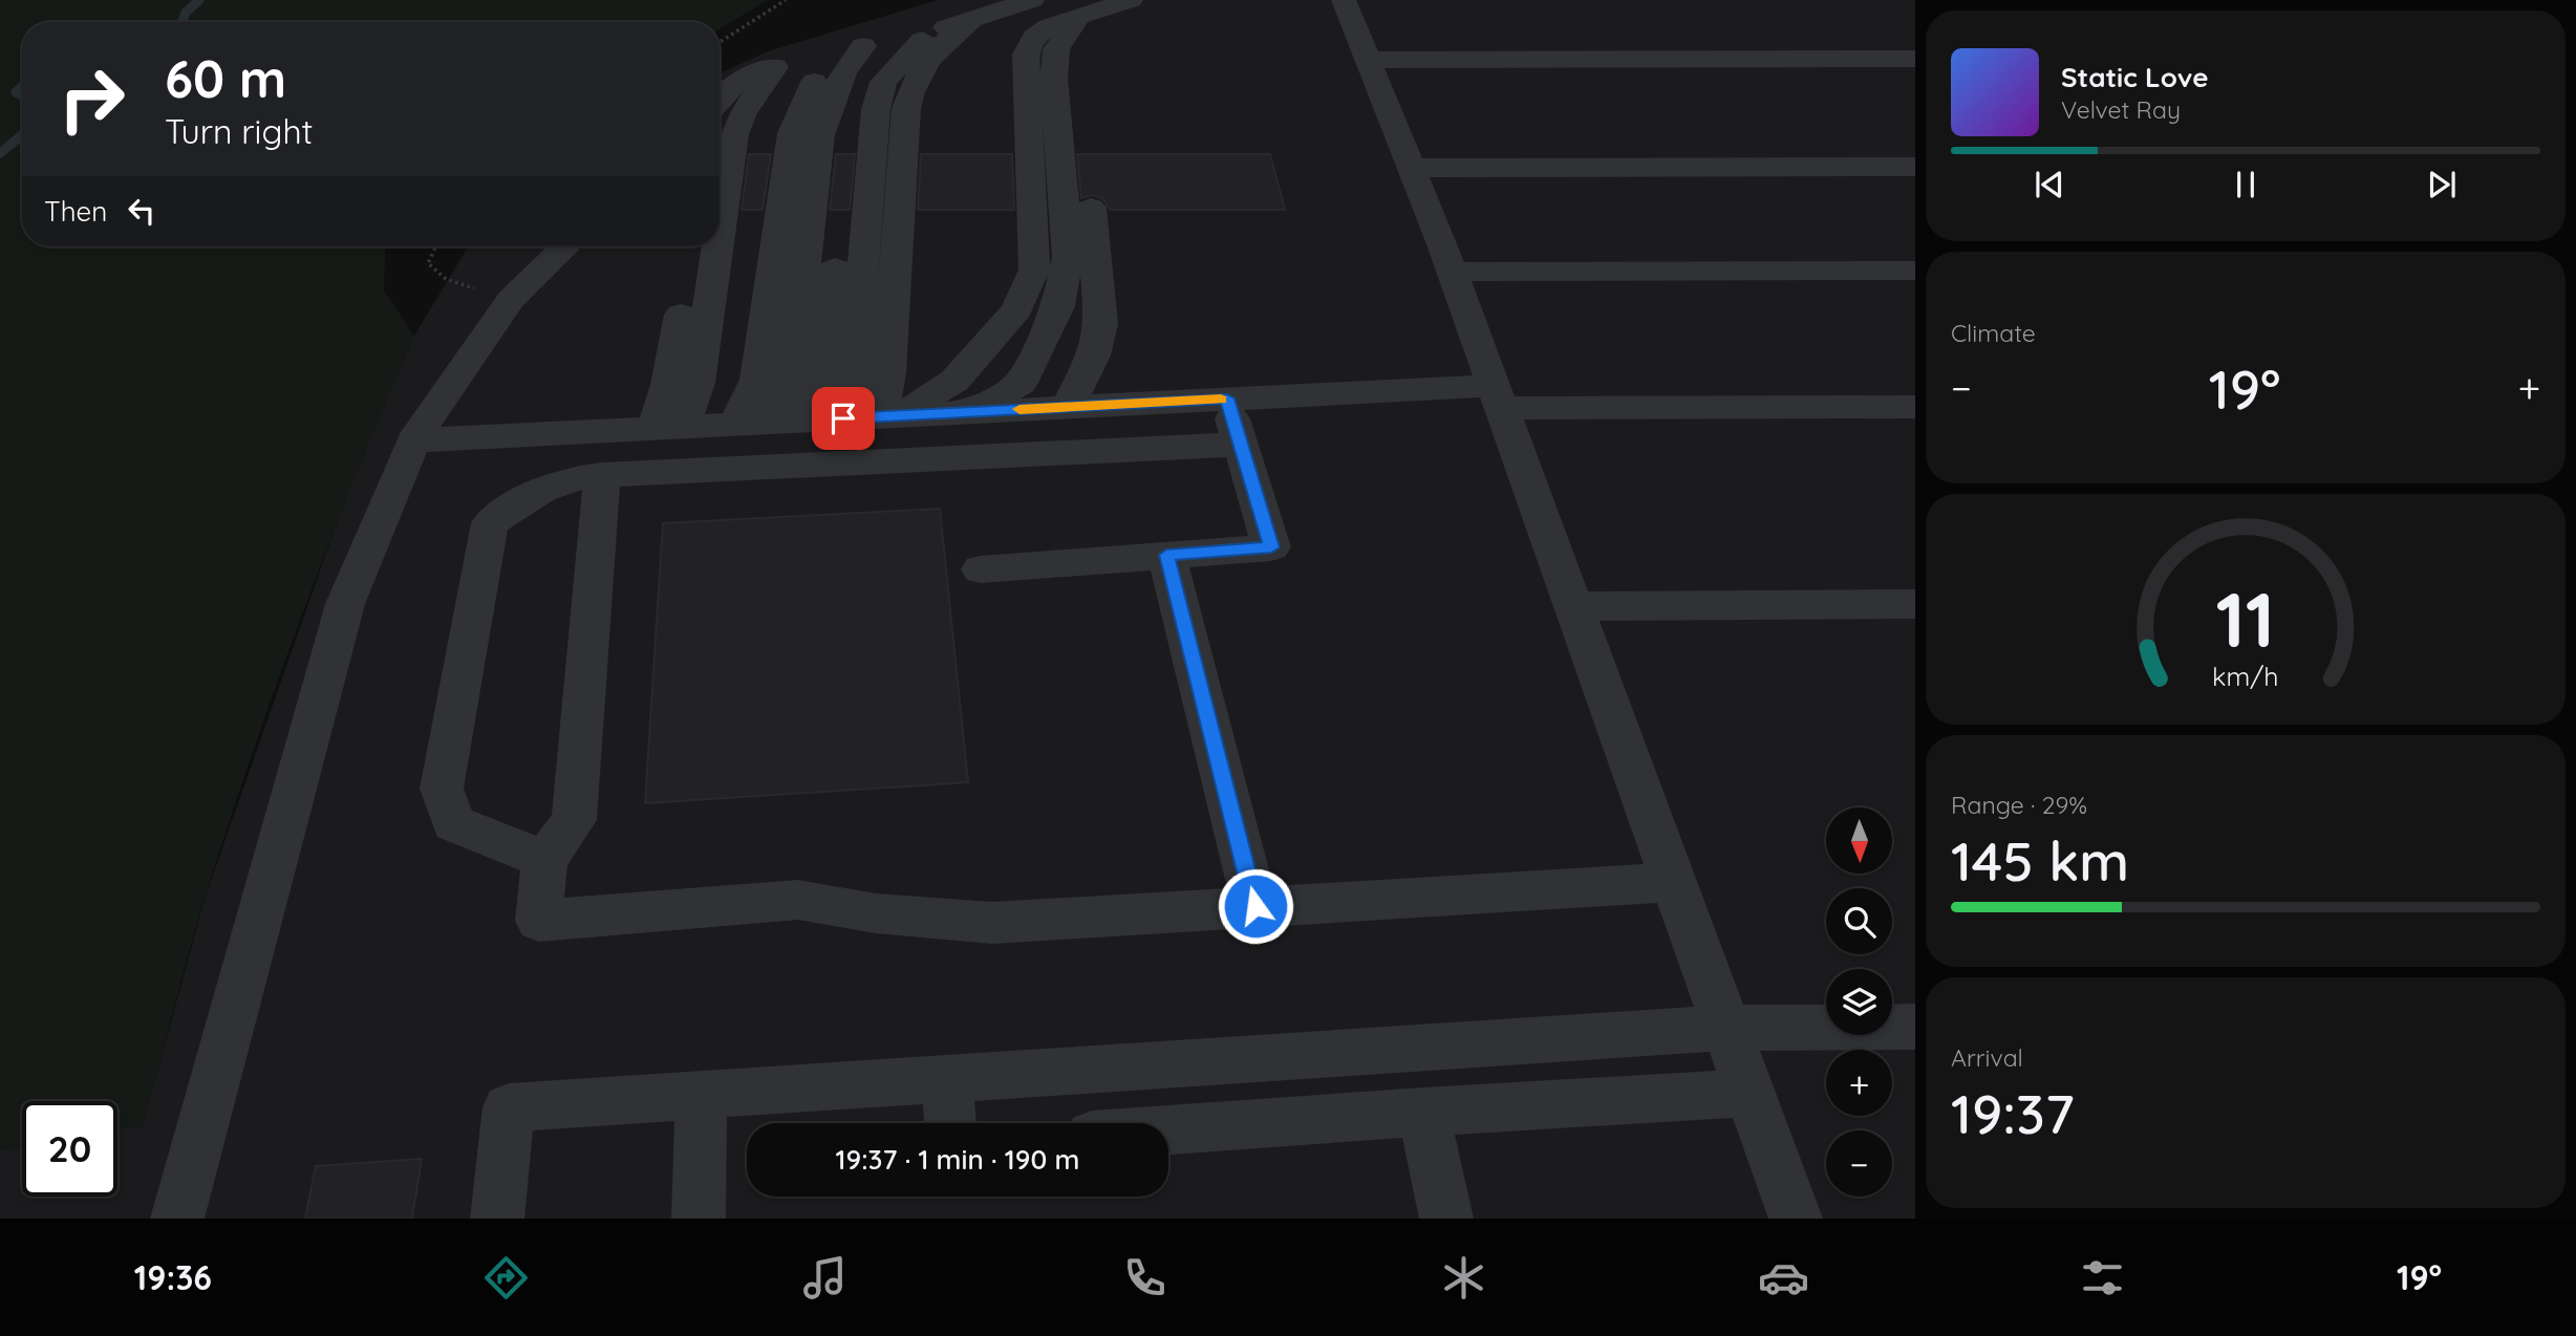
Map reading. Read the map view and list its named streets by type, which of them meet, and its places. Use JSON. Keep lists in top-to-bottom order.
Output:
{
  "north": "bottom",
  "page": {
    "turn": ["60 m", "Turn right"],
    "song": ["Static Love", "Velvet Ray"],
    "then": "Then",
    "tile": [
      "Climate",
      ["Range · 29%", "145 km"],
      ["Arrival", "19:37"]
    ],
    "heat": ["−", "19°", "+"],
    "map_buttons": ["+", "−"],
    "limit": "20",
    "trip": "19:37 · 1 min · 190 m",
    "tabs": ["19:36", "19°"],
    "gauge": ["11", "km/h"]
  }
}
